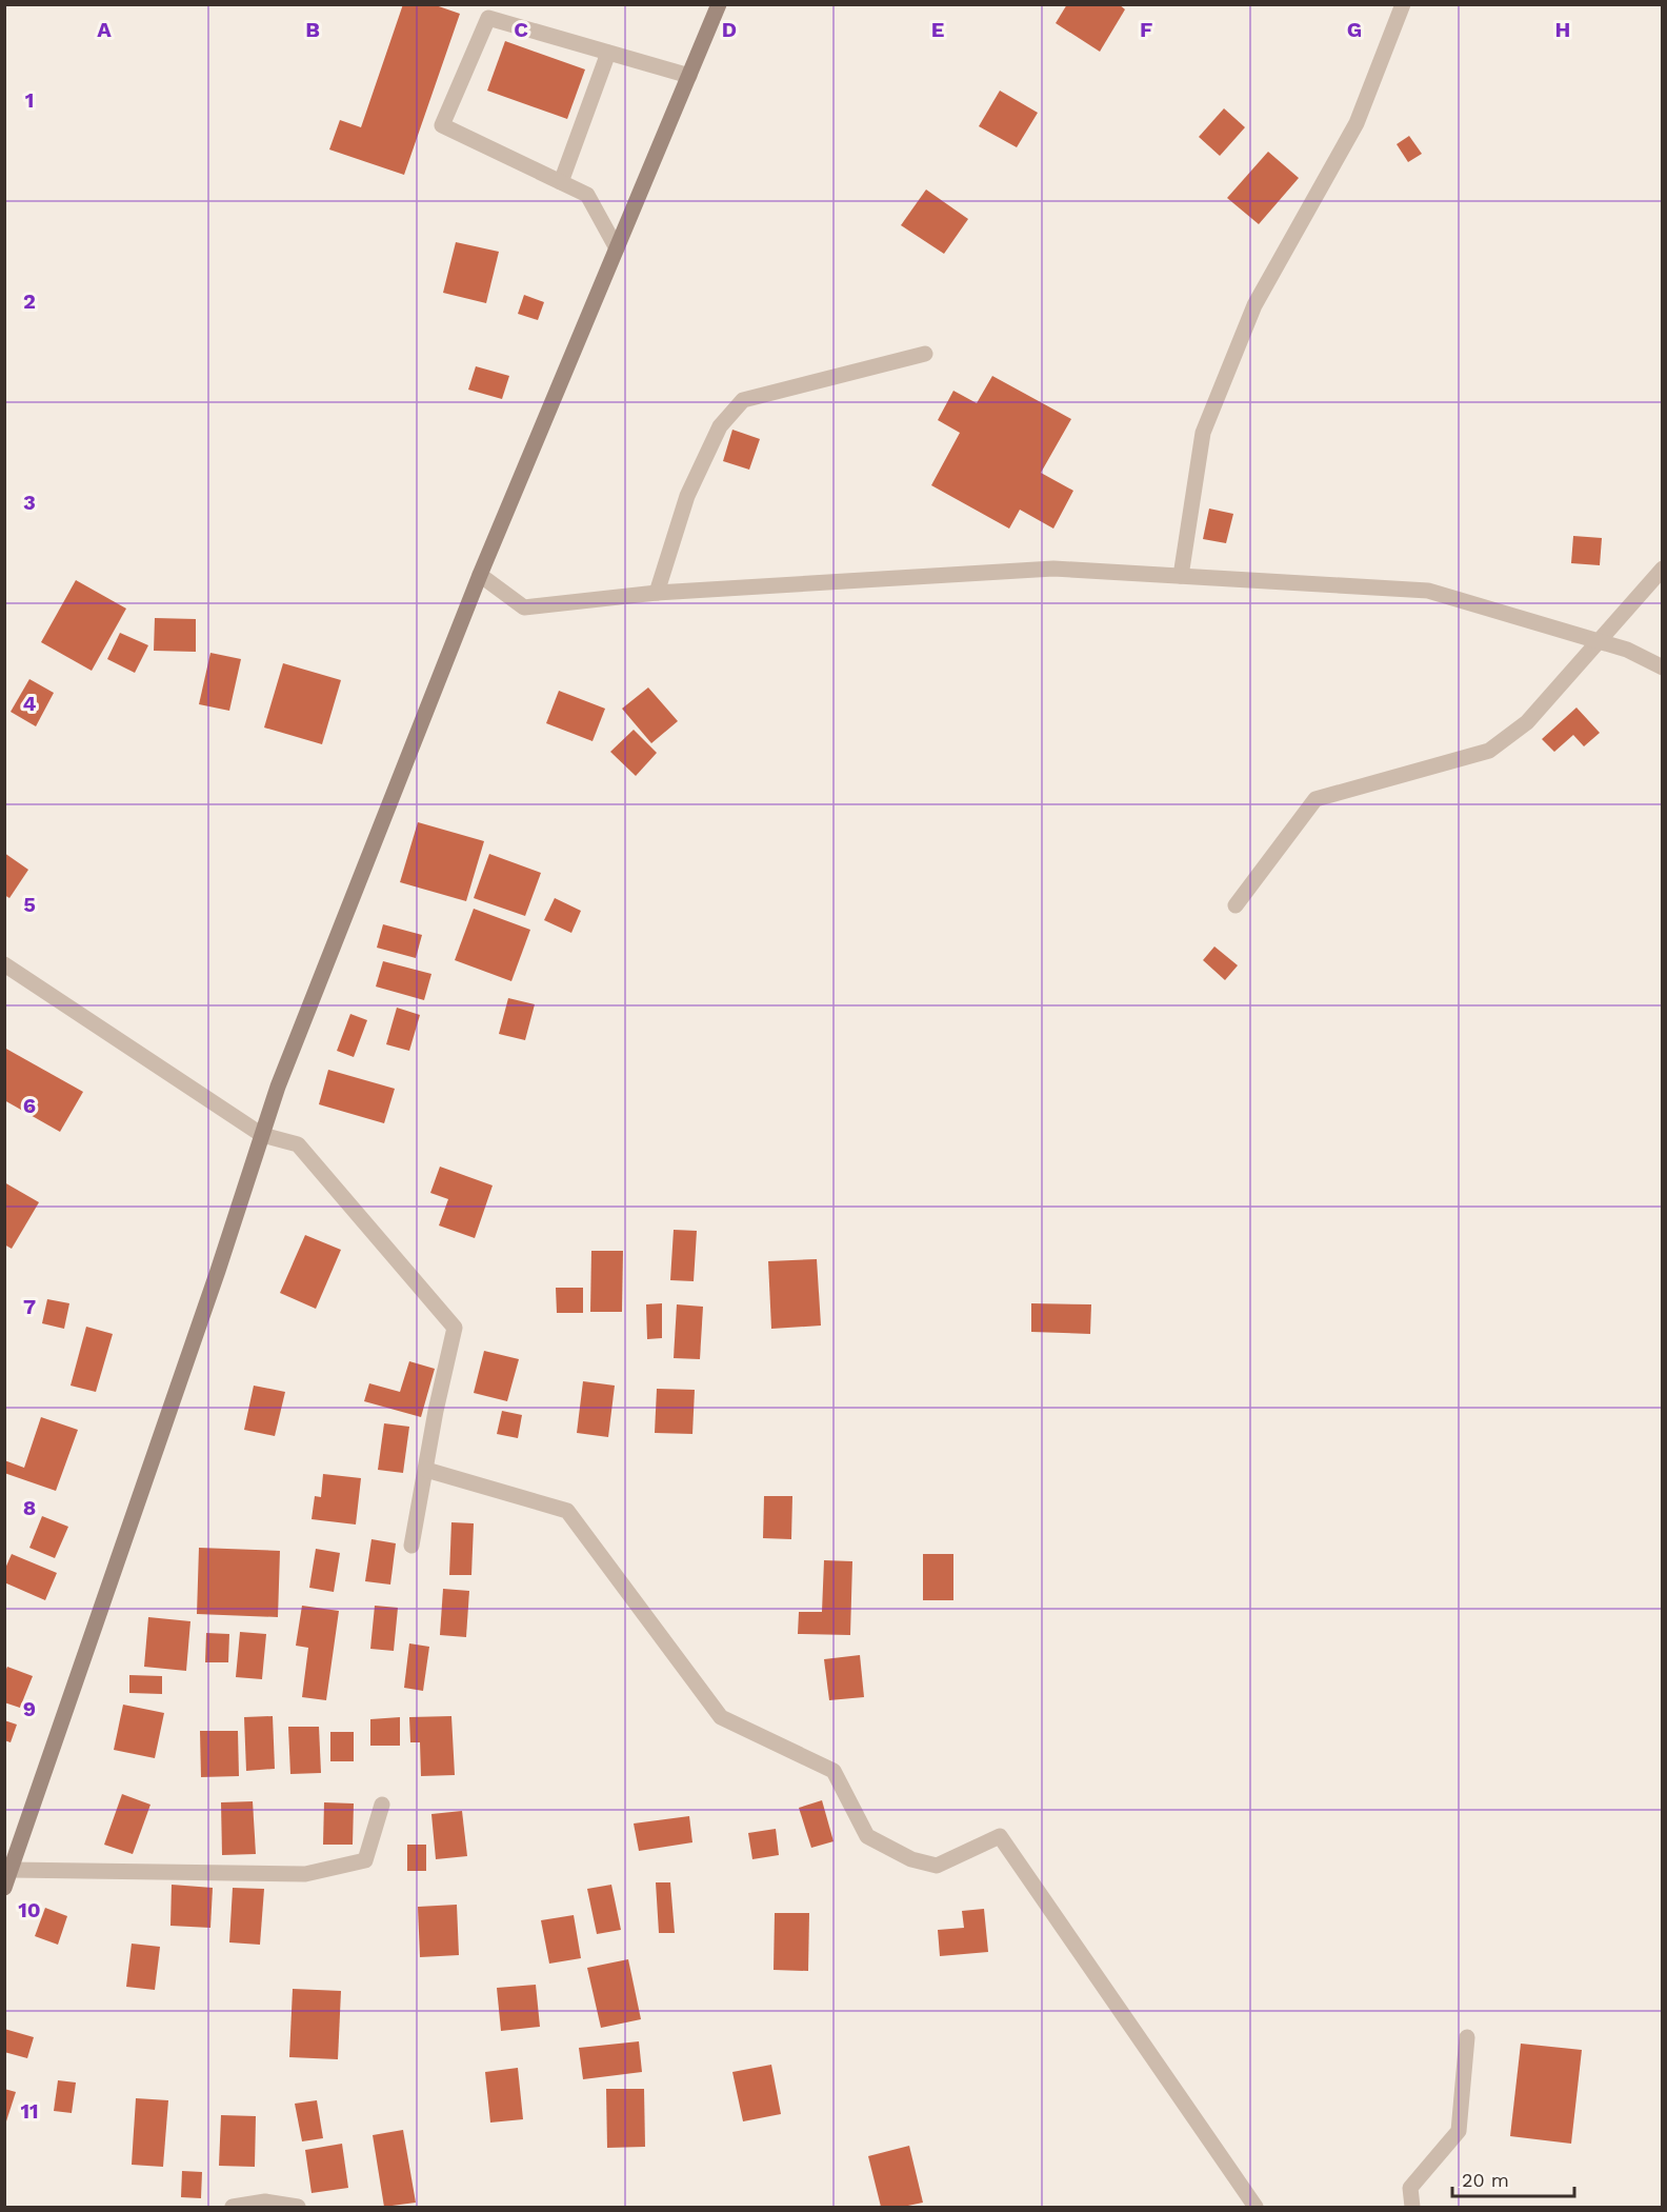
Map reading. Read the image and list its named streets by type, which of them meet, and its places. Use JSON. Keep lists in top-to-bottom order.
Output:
{
  "scale_bar": "20 m",
  "grid": {
    "columns": [
      "A",
      "B",
      "C",
      "D",
      "E",
      "F",
      "G",
      "H"
    ],
    "rows": [
      "1",
      "2",
      "3",
      "4",
      "5",
      "6",
      "7",
      "8",
      "9",
      "10",
      "11"
    ]
  }
}
